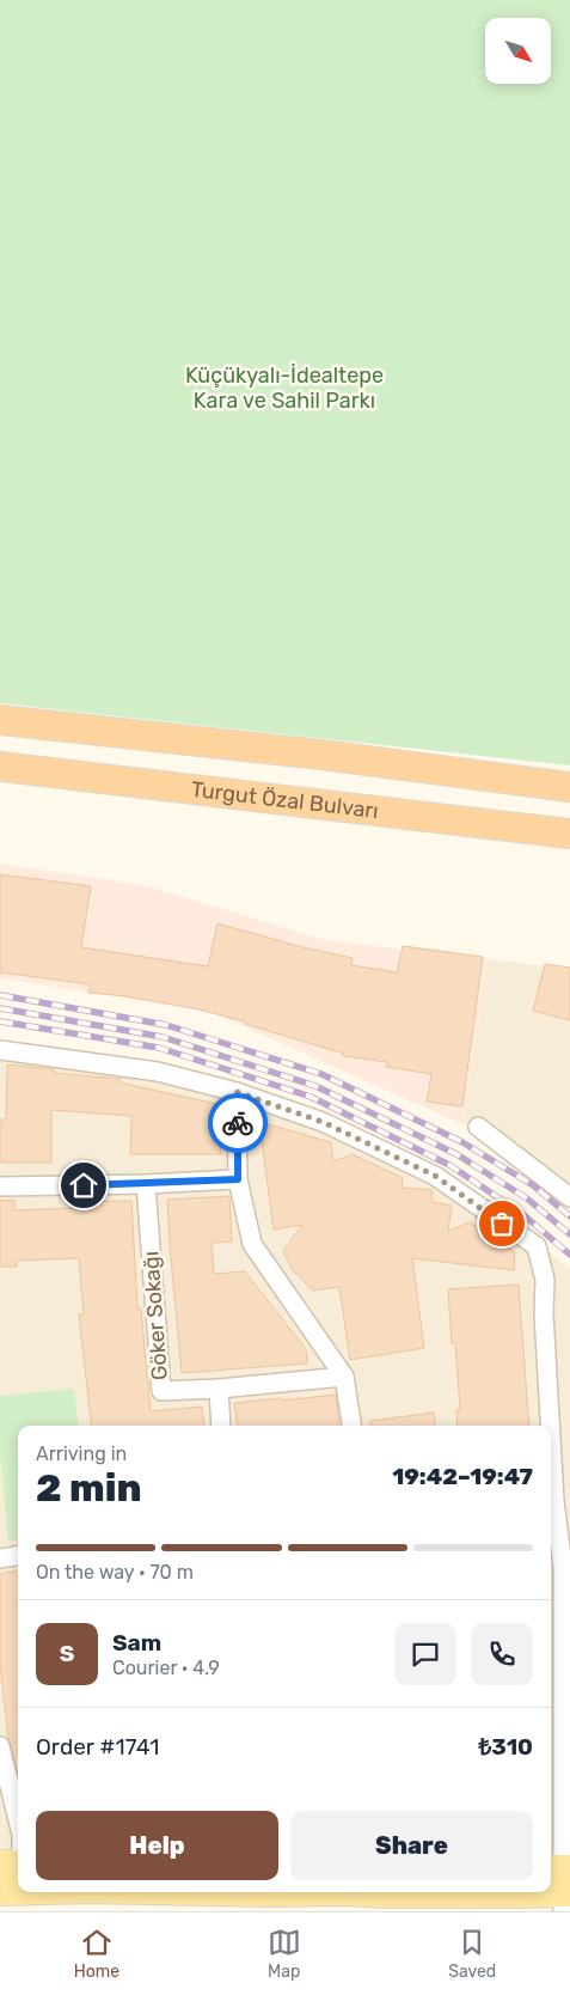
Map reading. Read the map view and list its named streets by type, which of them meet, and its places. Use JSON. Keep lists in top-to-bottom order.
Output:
{
  "streets": {
    "highway": ["Turgut Özal Bulvarı"],
    "street": ["Göker Sokağı"]
  },
  "parks": ["Küçükyalı-İdealtepe Kara ve Sahil Parkı"],
  "north": "bottom right",
  "page": {
    "heading": ["2 min", "Arriving in", "19:42–19:47"],
    "panel": [
      "Sam",
      "Courier · 4.9",
      "Order #1741",
      "₺310"
    ],
    "bar": "On the way · 70 m",
    "round": "S",
    "buttons": ["Help", "Share"],
    "tabs": ["Home", "Map", "Saved"]
  }
}
